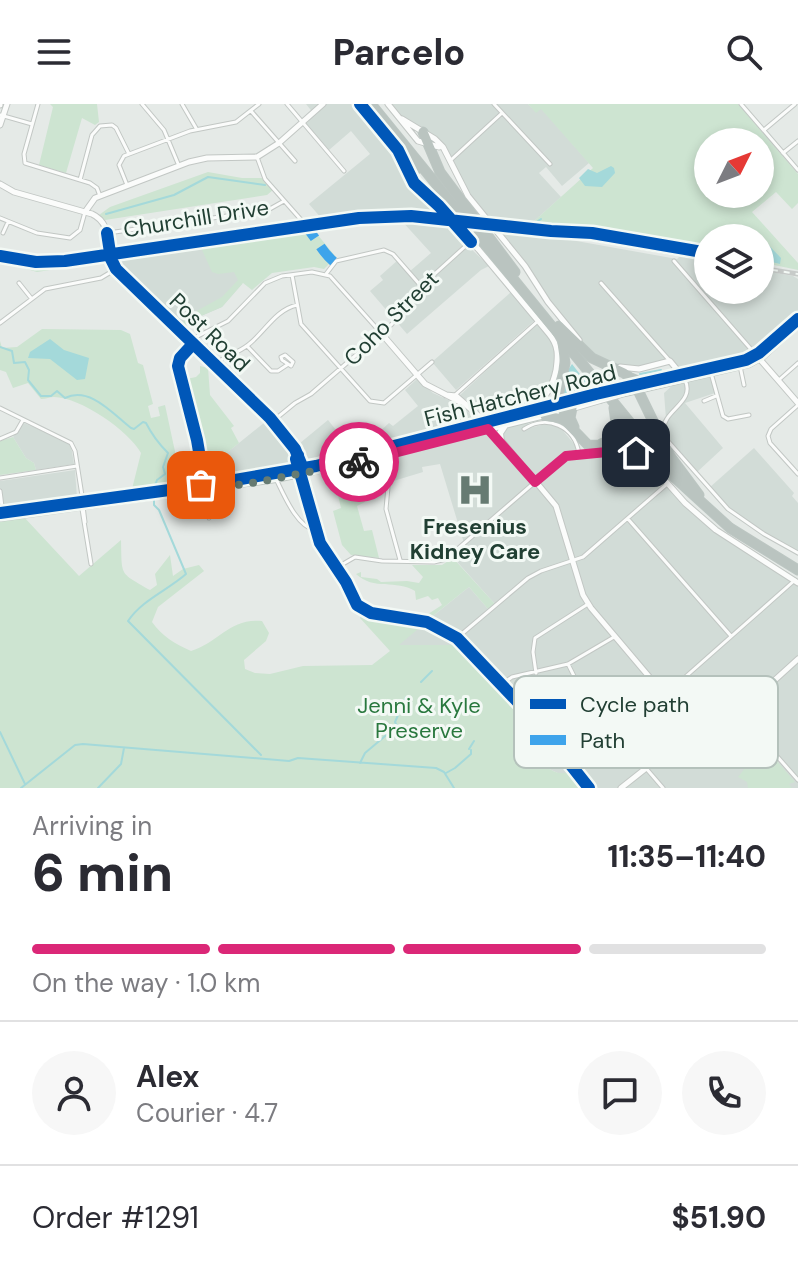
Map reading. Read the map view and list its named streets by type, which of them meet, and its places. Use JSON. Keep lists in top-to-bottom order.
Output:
{
  "streets": {
    "main road": ["Fish Hatchery Road"],
    "street": ["Churchill Drive", "Coho Street", "Post Road"]
  },
  "crossings": [
    ["Coho Street", "Post Road"],
    ["Post Road", "Fish Hatchery Road"]
  ],
  "parks": ["Jenni & Kyle Preserve"],
  "places": {
    "hospital": ["Fresenius Kidney Care"]
  },
  "legend": ["Cycle path", "Path"],
  "north": "top right",
  "page": {
    "header": "Parcelo",
    "heading": ["6 min", "Arriving in", "11:35–11:40"],
    "panel": [
      "Alex",
      "Courier · 4.7",
      "Order #1291",
      "$51.90"
    ],
    "bar": "On the way · 1.0 km"
  }
}
